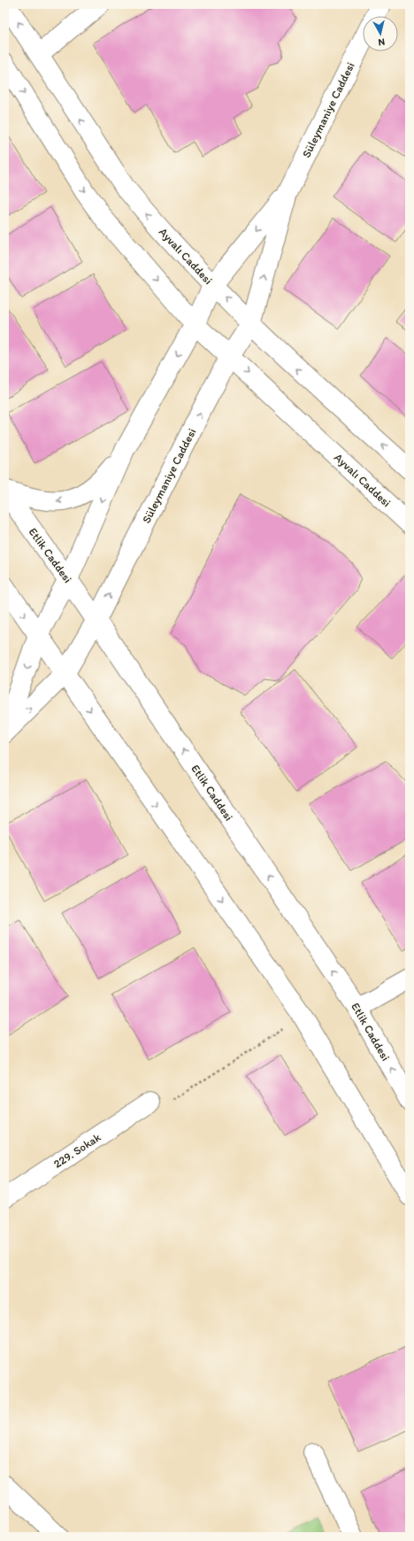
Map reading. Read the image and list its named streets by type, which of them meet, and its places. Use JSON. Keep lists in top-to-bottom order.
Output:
{
  "streets": {
    "main road": [
      "Süleymaniye Caddesi",
      "Ayvalı Caddesi",
      "Etlik Caddesi",
      "229. Sokak"
    ]
  },
  "crossings": [
    ["Süleymaniye Caddesi", "Ayvalı Caddesi"],
    ["Süleymaniye Caddesi", "Etlik Caddesi"]
  ],
  "north": "bottom"
}
